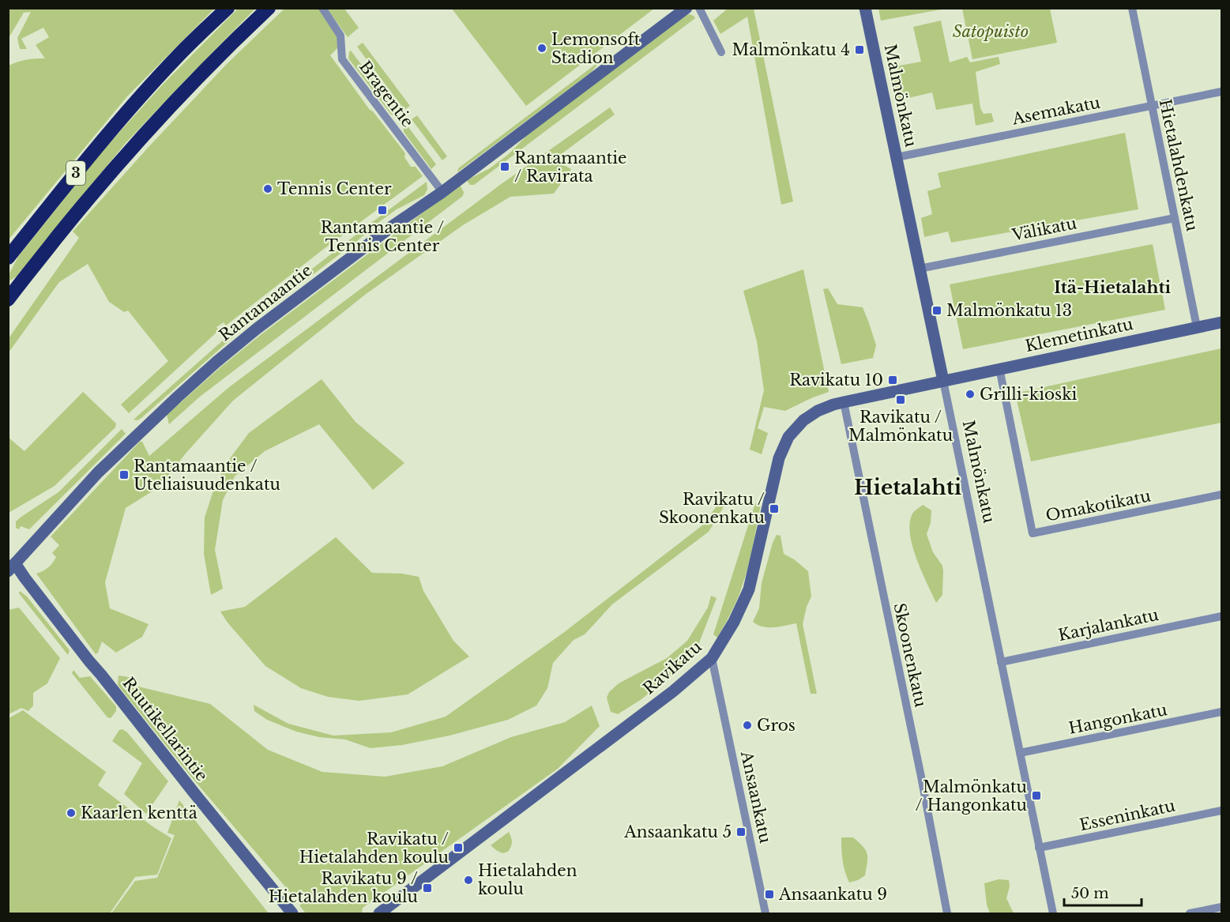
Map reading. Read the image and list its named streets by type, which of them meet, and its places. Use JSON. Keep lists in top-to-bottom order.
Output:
{
  "streets": {
    "highway": ["3"],
    "street": [
      "Bragentie",
      "Malmönkatu",
      "Asemakatu",
      "Hietalahdenkatu",
      "Välikatu",
      "Rantamaantie",
      "Klemetinkatu",
      "Omakotikatu",
      "Karjalankatu",
      "Skoonenkatu",
      "Ravikatu",
      "Hangonkatu",
      "Ruutikellarintie",
      "Ansaankatu",
      "Esseninkatu"
    ]
  },
  "crossings": [
    ["Bragentie", "Rantamaantie"],
    ["Malmönkatu", "Asemakatu"],
    ["Malmönkatu", "Välikatu"],
    ["Malmönkatu", "Klemetinkatu"],
    ["Malmönkatu", "Karjalankatu"],
    ["Malmönkatu", "Ravikatu"],
    ["Malmönkatu", "Hangonkatu"],
    ["Malmönkatu", "Esseninkatu"],
    ["Asemakatu", "Hietalahdenkatu"],
    ["Hietalahdenkatu", "Välikatu"],
    ["Hietalahdenkatu", "Klemetinkatu"],
    ["Rantamaantie", "Ruutikellarintie"],
    ["Klemetinkatu", "Omakotikatu"],
    ["Klemetinkatu", "Ravikatu"],
    ["Skoonenkatu", "Ravikatu"],
    ["Ravikatu", "Ansaankatu"]
  ],
  "districts": ["Itä-Hietalahti", "Hietalahti"],
  "parks": ["Satopuisto"],
  "places": {
    "other": [
      "Lemonsoft Stadion",
      "Tennis Center",
      "Grilli-kioski",
      "Gros",
      "Kaarlen kenttä",
      "Hietalahden koulu"
    ],
    "transit": [
      "Malmönkatu 4",
      "Rantamaantie / Ravirata",
      "Rantamaantie / Tennis Center",
      "Malmönkatu 13",
      "Ravikatu 10",
      "Ravikatu / Malmönkatu",
      "Rantamaantie / Uteliaisuudenkatu",
      "Ravikatu / Skoonenkatu",
      "Malmönkatu / Hangonkatu",
      "Ansaankatu 5",
      "Ravikatu / Hietalahden koulu",
      "Ravikatu 9 / Hietalahden koulu",
      "Ansaankatu 9"
    ]
  },
  "scale_bar": "50 m"
}
